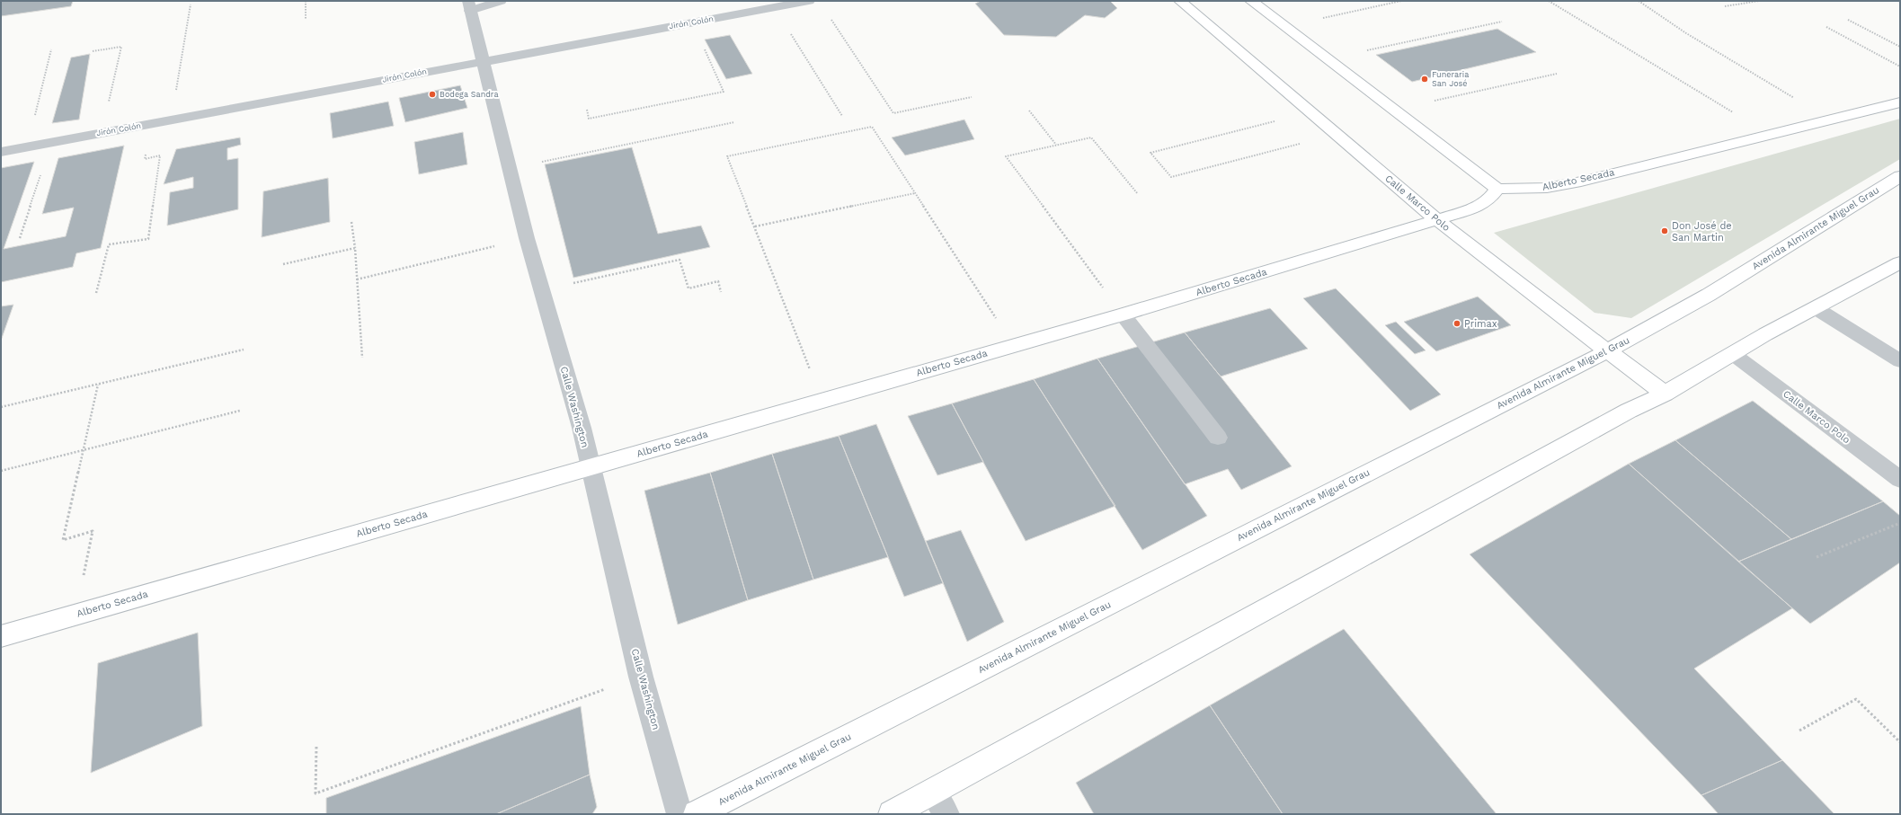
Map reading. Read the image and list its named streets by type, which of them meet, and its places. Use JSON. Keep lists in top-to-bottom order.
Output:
{
  "streets": {
    "main road": ["Alberto Secada", "Calle Marco Polo", "Avenida Almirante Miguel Grau"],
    "street": ["Jirón Colón", "Calle Washington"]
  },
  "crossings": [
    ["Jirón Colón", "Calle Washington"],
    ["Alberto Secada", "Calle Marco Polo"],
    ["Alberto Secada", "Calle Washington"],
    ["Calle Marco Polo", "Avenida Almirante Miguel Grau"]
  ],
  "places": [
    "Funeraria San José",
    "Bodega Sandra",
    "Don José de San Martin",
    "Primax"
  ]
}
